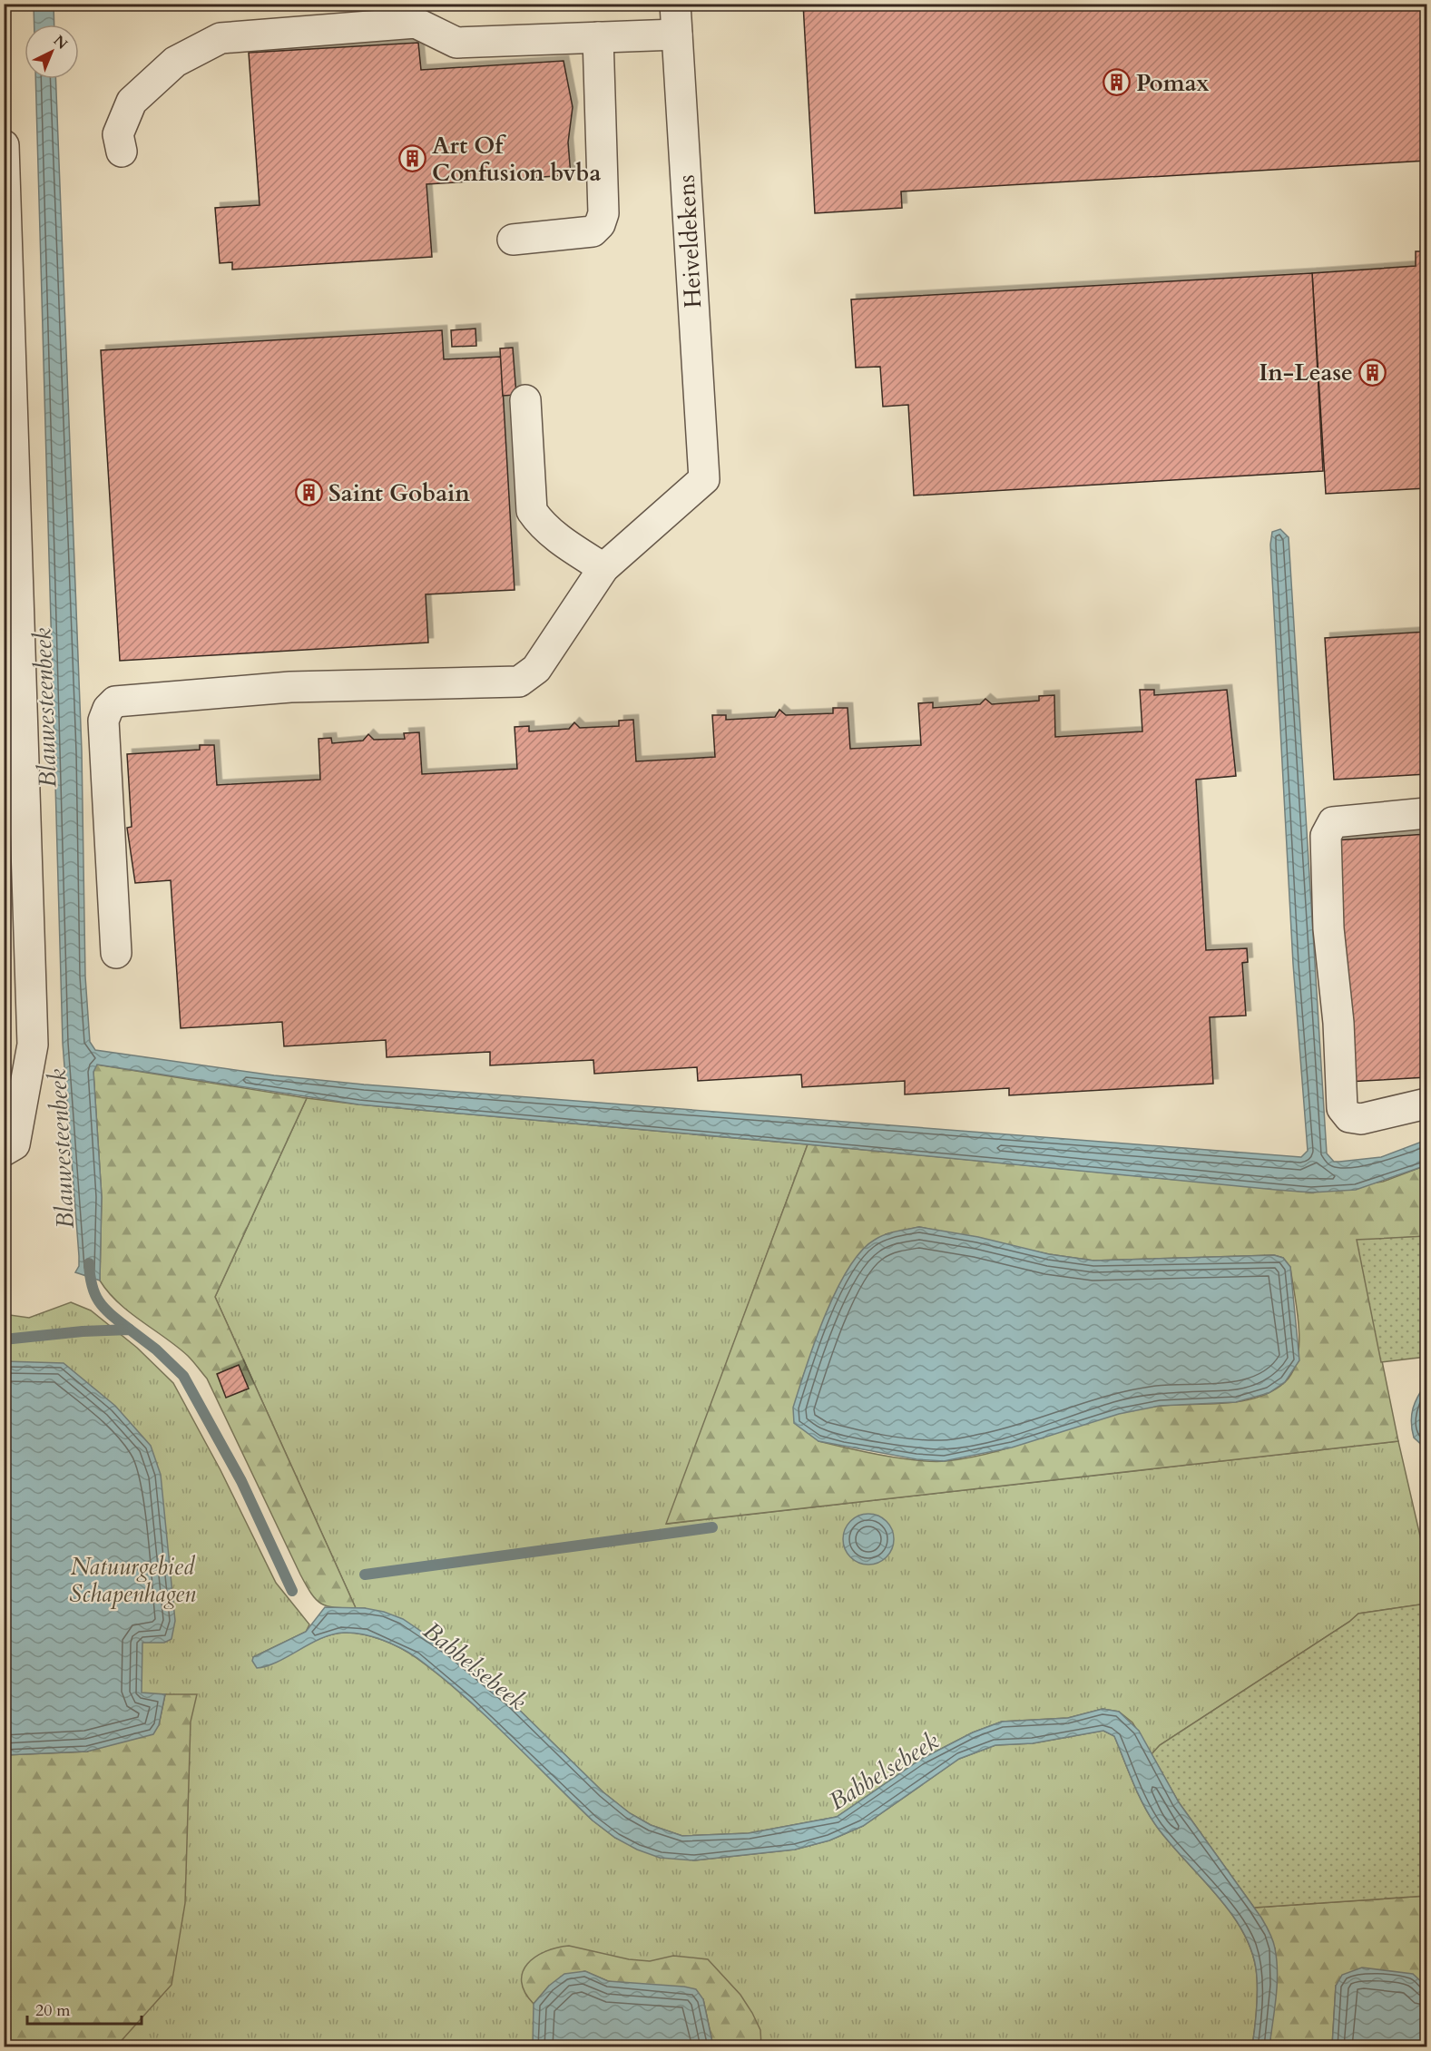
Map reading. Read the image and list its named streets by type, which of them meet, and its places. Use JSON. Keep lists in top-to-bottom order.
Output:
{
  "streets": {
    "street": ["Heiveldekens"]
  },
  "water": ["Blauwesteenbeek", "Babbelsebeek"],
  "parks": ["Natuurgebied Schapenhagen"],
  "places": {
    "building": [
      "Pomax",
      "Art Of Confusion bvba",
      "In-Lease",
      "Saint Gobain"
    ]
  },
  "scale_bar": "20 m",
  "north": "top right"
}
